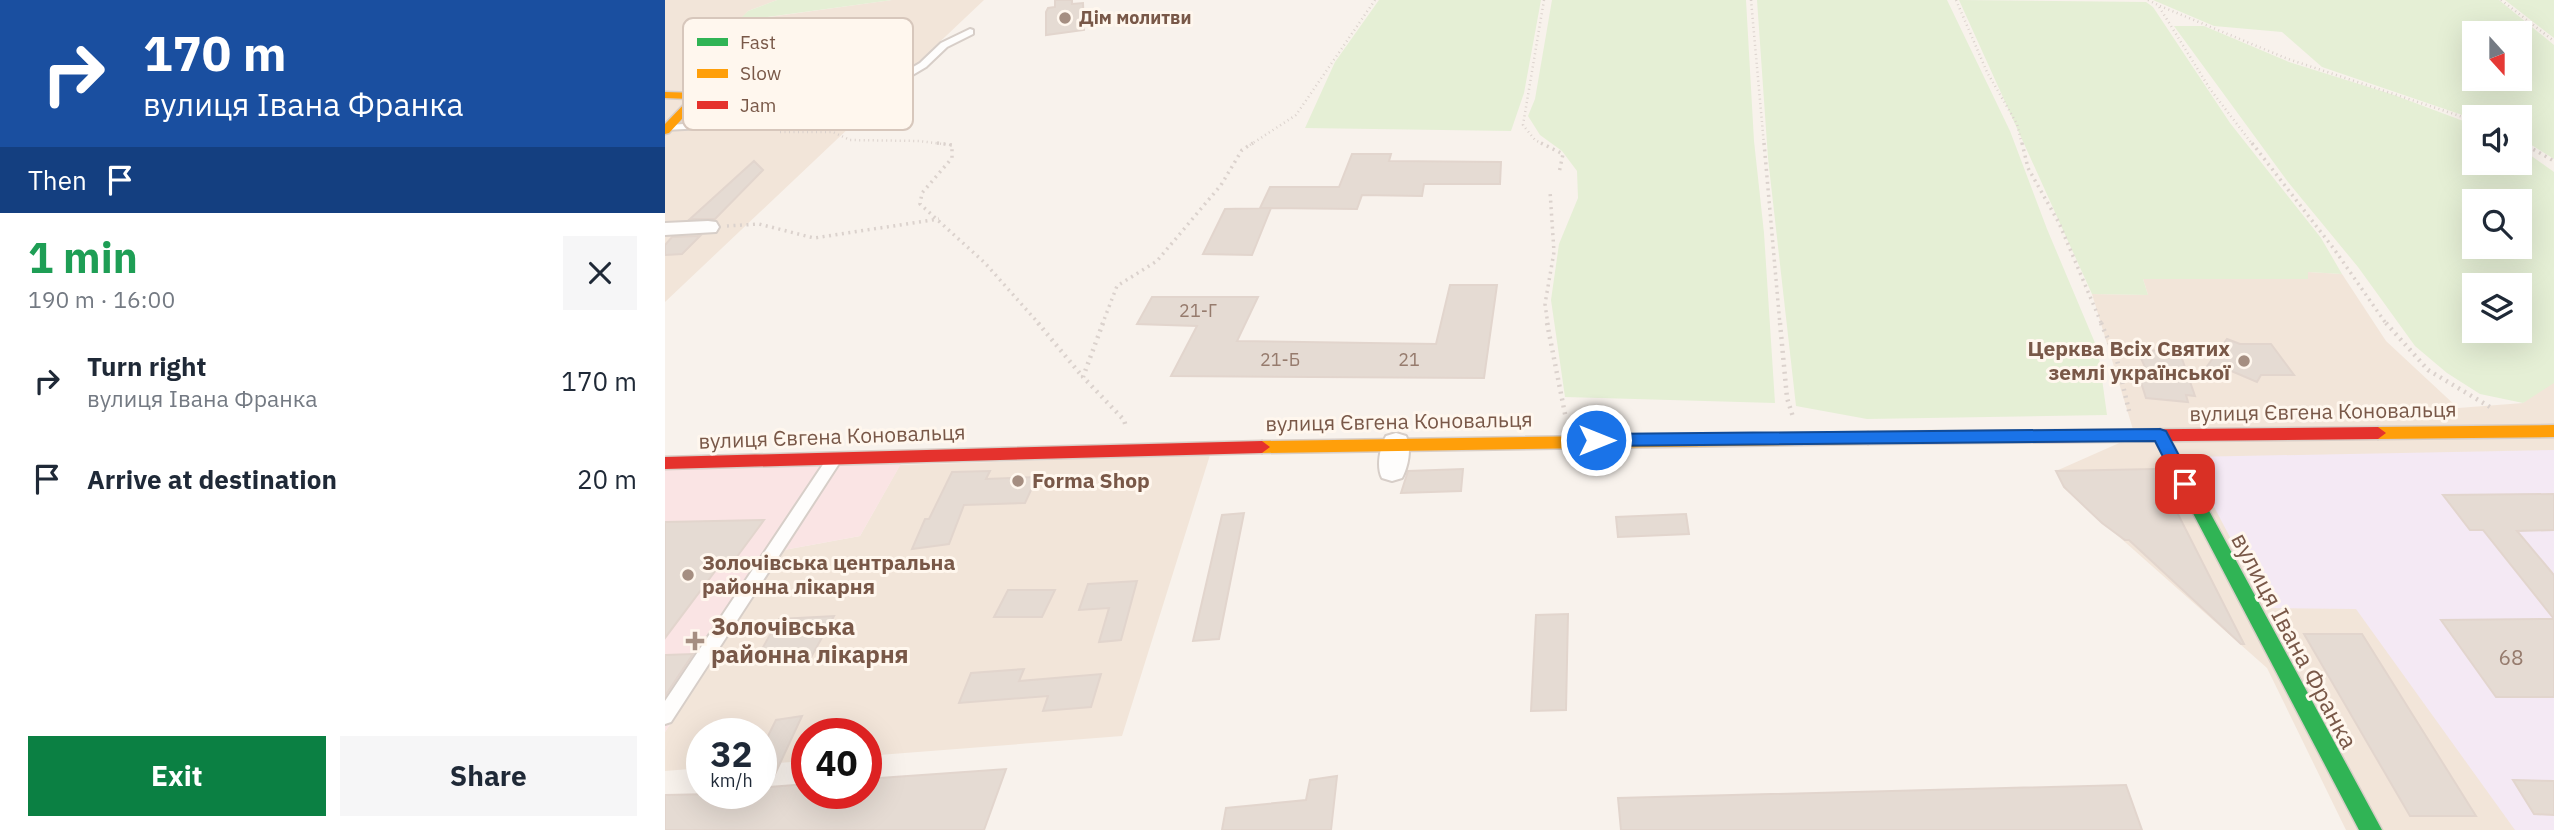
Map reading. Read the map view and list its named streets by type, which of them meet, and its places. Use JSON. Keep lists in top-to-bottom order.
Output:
{
  "streets": {
    "street": ["вулиця Євгена Коновальця", "вулиця Івана Франка"]
  },
  "crossings": [
    ["вулиця Євгена Коновальця", "вулиця Івана Франка"]
  ],
  "places": {
    "other": [
      "Дім молитви",
      "Церква Всіх Святих землі української",
      "Forma Shop",
      "Золочівська центральна районна лікарня"
    ],
    "health": ["Золочівська районна лікарня"]
  },
  "house_numbers": [
    "21-Г",
    "21-Б",
    "21",
    "68"
  ],
  "legend": ["Fast", "Slow", "Jam"],
  "north": "bottom",
  "page": {
    "turn": ["170 m", "вулиця Івана Франка"],
    "then": "Then",
    "heading": ["1 min", "190 m · 16:00"],
    "list": [
      {
        "name": "Turn right",
        "note": "вулиця Івана Франка",
        "value": "170 m"
      },
      {
        "name": "Arrive at destination",
        "value": "20 m"
      }
    ],
    "speed": "32 km/h",
    "limit": "40",
    "buttons": ["Exit", "Share"]
  }
}
